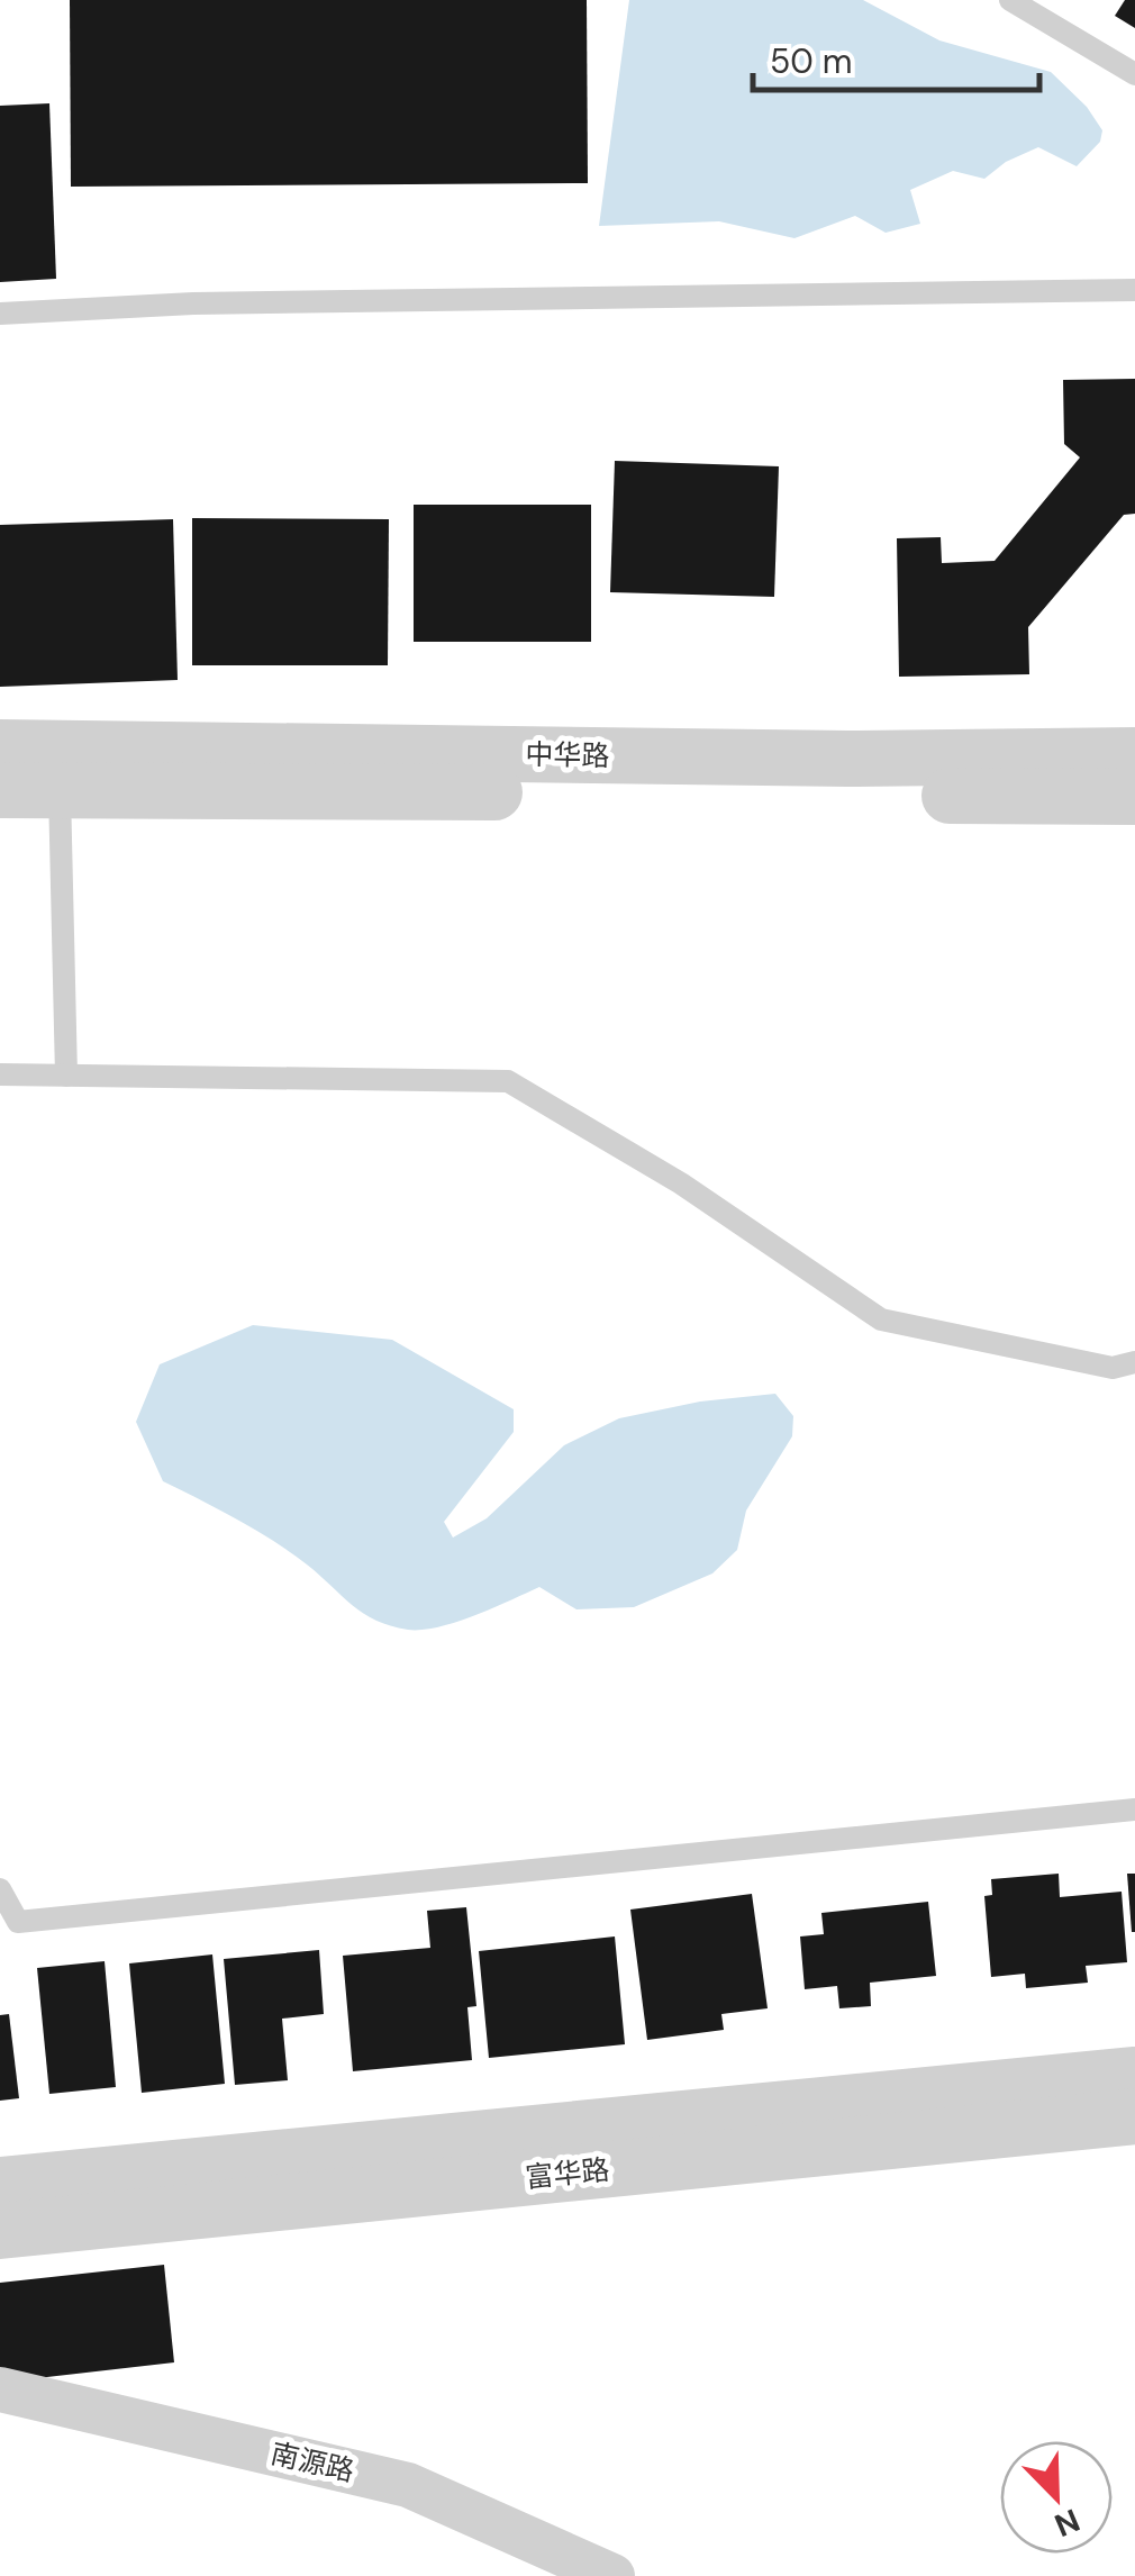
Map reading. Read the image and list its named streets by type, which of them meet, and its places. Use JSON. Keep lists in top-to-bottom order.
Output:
{
  "streets": {
    "street": ["中华路", "富华路", "南源路"]
  },
  "scale_bar": "50 m",
  "north": "bottom right"
}
